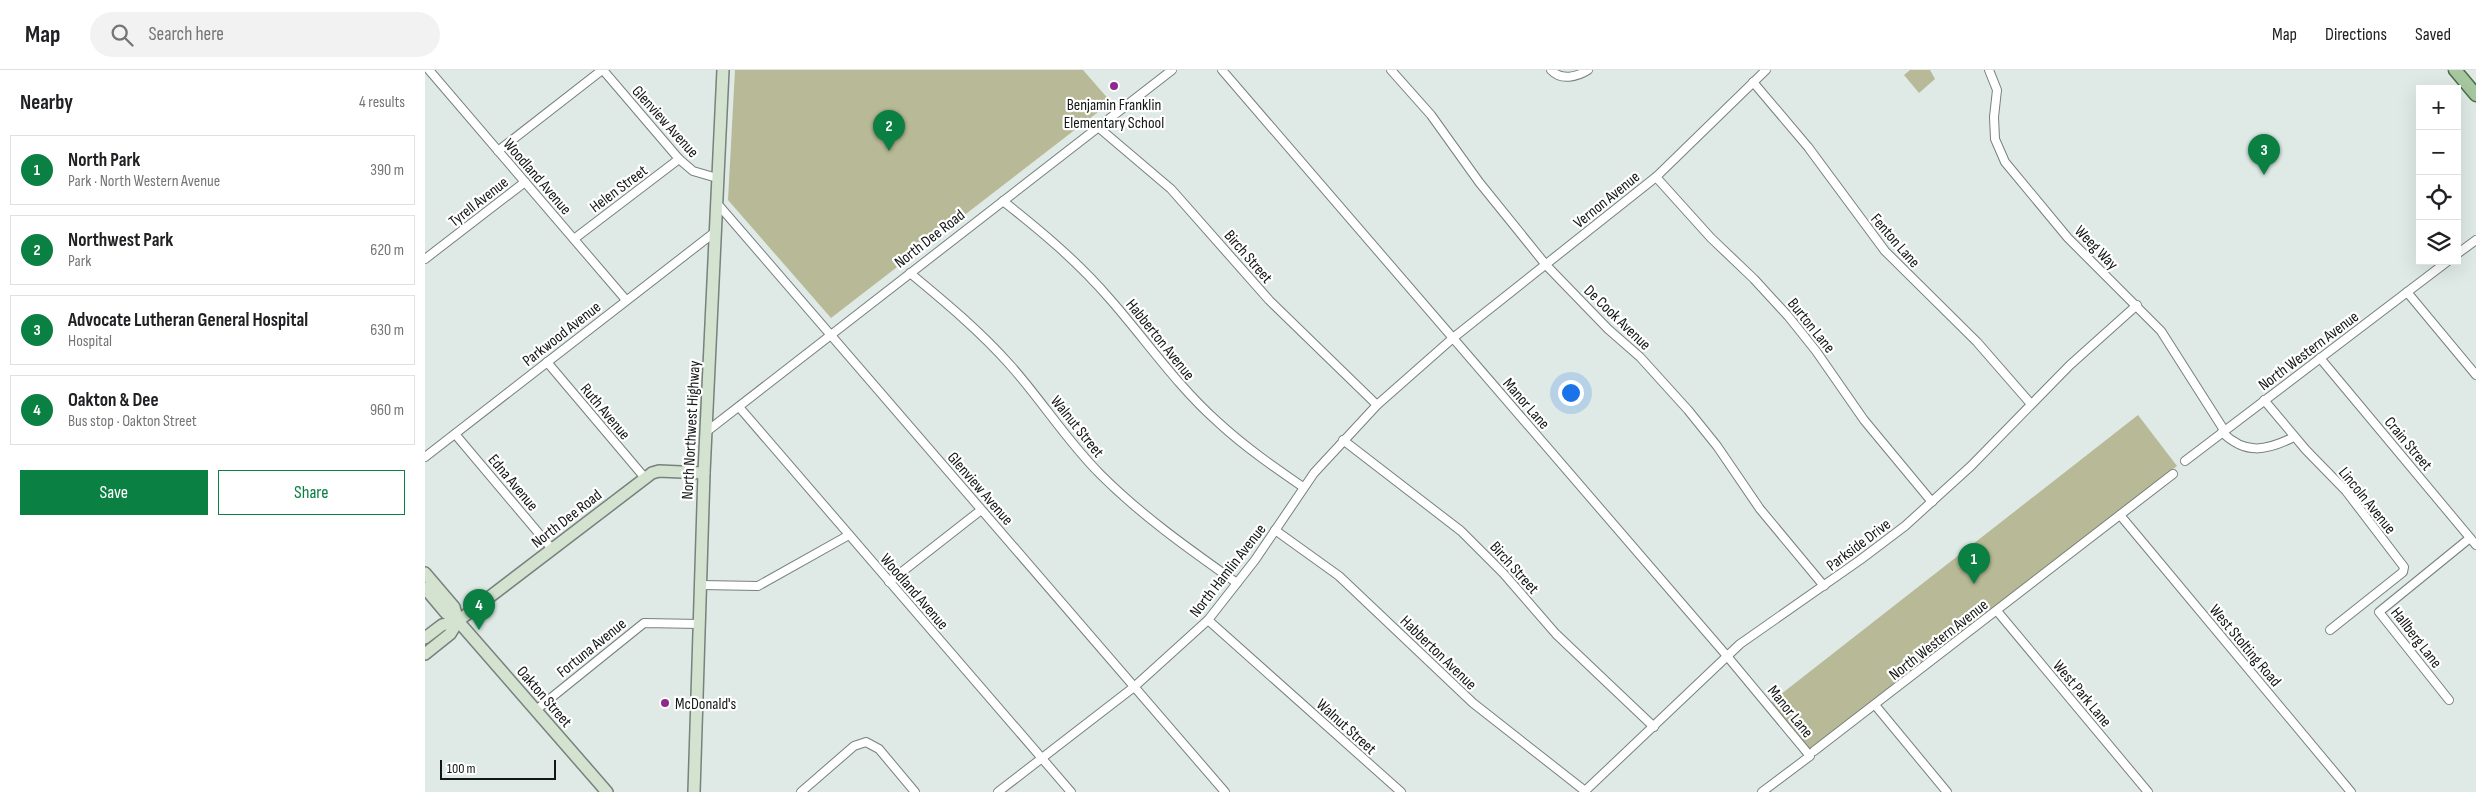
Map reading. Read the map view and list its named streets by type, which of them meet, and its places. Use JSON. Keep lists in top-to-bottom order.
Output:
{
  "streets": {
    "main road": ["North Dee Road", "North Northwest Highway", "Oakton Street"],
    "street": [
      "Glenview Avenue",
      "Woodland Avenue",
      "Helen Street",
      "Vernon Avenue",
      "Tyrell Avenue",
      "Fenton Lane",
      "Weeg Way",
      "Birch Street",
      "De Cook Avenue",
      "Burton Lane",
      "Parkwood Avenue",
      "Habberton Avenue",
      "North Western Avenue",
      "Manor Lane",
      "Ruth Avenue",
      "Walnut Street",
      "Crain Street",
      "Edna Avenue",
      "Lincoln Avenue",
      "Parkside Drive",
      "North Hamlin Avenue",
      "Hallberg Lane",
      "West Stolting Road",
      "Fortuna Avenue",
      "West Park Lane"
    ]
  },
  "crossings": [
    ["Glenview Avenue", "Helen Street"],
    ["Glenview Avenue", "Tyrell Avenue"],
    ["Glenview Avenue", "North Dee Road"],
    ["Glenview Avenue", "North Northwest Highway"],
    ["Glenview Avenue", "North Hamlin Avenue"],
    ["Woodland Avenue", "Helen Street"],
    ["Woodland Avenue", "Tyrell Avenue"],
    ["Woodland Avenue", "North Dee Road"],
    ["Woodland Avenue", "Parkwood Avenue"],
    ["Woodland Avenue", "North Hamlin Avenue"],
    ["Vernon Avenue", "Fenton Lane"],
    ["Vernon Avenue", "De Cook Avenue"],
    ["Vernon Avenue", "Burton Lane"],
    ["Vernon Avenue", "Manor Lane"],
    ["Vernon Avenue", "North Hamlin Avenue"],
    ["North Dee Road", "Birch Street"],
    ["North Dee Road", "Habberton Avenue"],
    ["North Dee Road", "Ruth Avenue"],
    ["North Dee Road", "Walnut Street"],
    ["North Dee Road", "North Northwest Highway"],
    ["North Dee Road", "Edna Avenue"],
    ["North Dee Road", "Oakton Street"],
    ["Fenton Lane", "Parkside Drive"],
    ["Weeg Way", "North Western Avenue"],
    ["Weeg Way", "Parkside Drive"],
    ["Birch Street", "Parkside Drive"],
    ["Birch Street", "North Hamlin Avenue"],
    ["De Cook Avenue", "Parkside Drive"],
    ["Burton Lane", "Parkside Drive"],
    ["Parkwood Avenue", "Ruth Avenue"],
    ["Parkwood Avenue", "North Northwest Highway"],
    ["Parkwood Avenue", "Edna Avenue"],
    ["Habberton Avenue", "Parkside Drive"],
    ["Habberton Avenue", "North Hamlin Avenue"],
    ["North Western Avenue", "Manor Lane"],
    ["North Western Avenue", "Crain Street"],
    ["North Western Avenue", "Lincoln Avenue"],
    ["North Western Avenue", "West Stolting Road"],
    ["North Western Avenue", "West Park Lane"],
    ["Manor Lane", "Parkside Drive"],
    ["Manor Lane", "North Hamlin Avenue"],
    ["Walnut Street", "North Hamlin Avenue"],
    ["North Northwest Highway", "Fortuna Avenue"],
    ["Crain Street", "Hallberg Lane"],
    ["Fortuna Avenue", "Oakton Street"]
  ],
  "places": ["Benjamin Franklin Elementary School", "McDonald's"],
  "scale_bar": "100 m",
  "page": {
    "header": "Map",
    "search": "Search here",
    "nav": ["Map", "Directions", "Saved"],
    "heading": ["Nearby", "4 results"],
    "map_buttons": ["+", "−"],
    "pins": [
      "2",
      "3",
      "1",
      "4"
    ],
    "list": [
      {
        "mark": "1",
        "name": "North Park",
        "note": "Park · North Western Avenue",
        "value": "390 m"
      },
      {
        "mark": "2",
        "name": "Northwest Park",
        "note": "Park",
        "value": "620 m"
      },
      {
        "mark": "3",
        "name": "Advocate Lutheran General Hospital",
        "note": "Hospital",
        "value": "630 m"
      },
      {
        "mark": "4",
        "name": "Oakton & Dee",
        "note": "Bus stop · Oakton Street",
        "value": "960 m"
      }
    ],
    "buttons": ["Save", "Share"],
    "scale": "100 m"
  }
}
